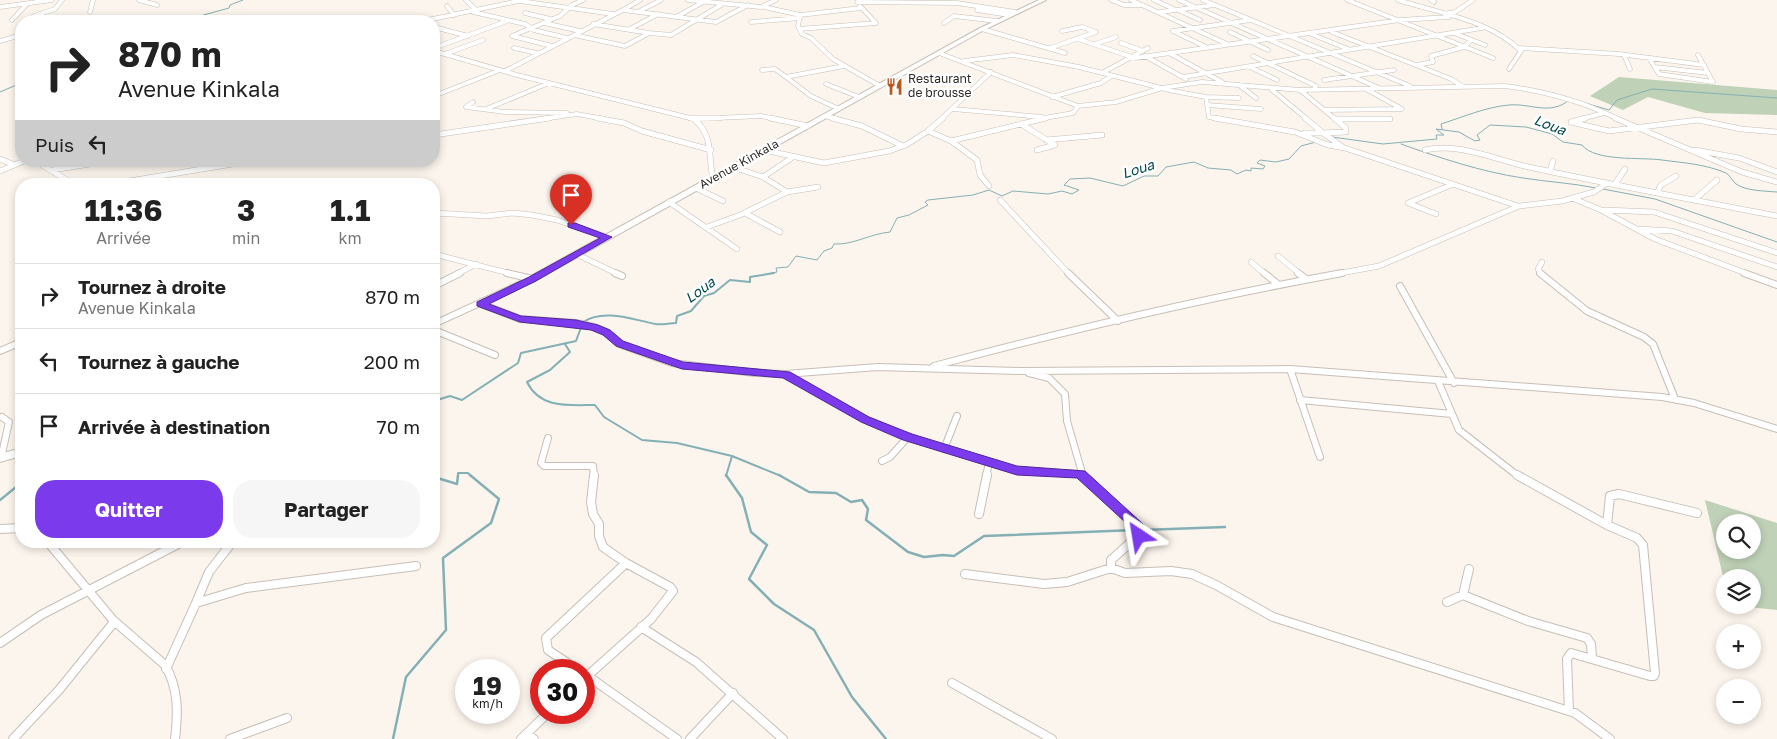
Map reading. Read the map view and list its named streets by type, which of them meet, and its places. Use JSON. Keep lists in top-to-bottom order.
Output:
{
  "streets": {
    "main road": ["Avenue Kinkala"]
  },
  "water": ["Loua"],
  "places": {
    "restaurant": ["Restaurant de brousse"]
  },
  "page": {
    "turn": ["870 m", "Avenue Kinkala"],
    "then": "Puis",
    "eta": [
      "11:36",
      "Arrivée",
      "3",
      "min",
      "1.1",
      "km"
    ],
    "list": [
      {
        "name": "Tournez à droite",
        "note": "Avenue Kinkala",
        "value": "870 m"
      },
      {
        "name": "Tournez à gauche",
        "value": "200 m"
      },
      {
        "name": "Arrivée à destination",
        "value": "70 m"
      }
    ],
    "buttons": ["Quitter", "Partager"],
    "map_buttons": ["+", "−"],
    "speed": "19 km/h",
    "limit": "30"
  }
}
